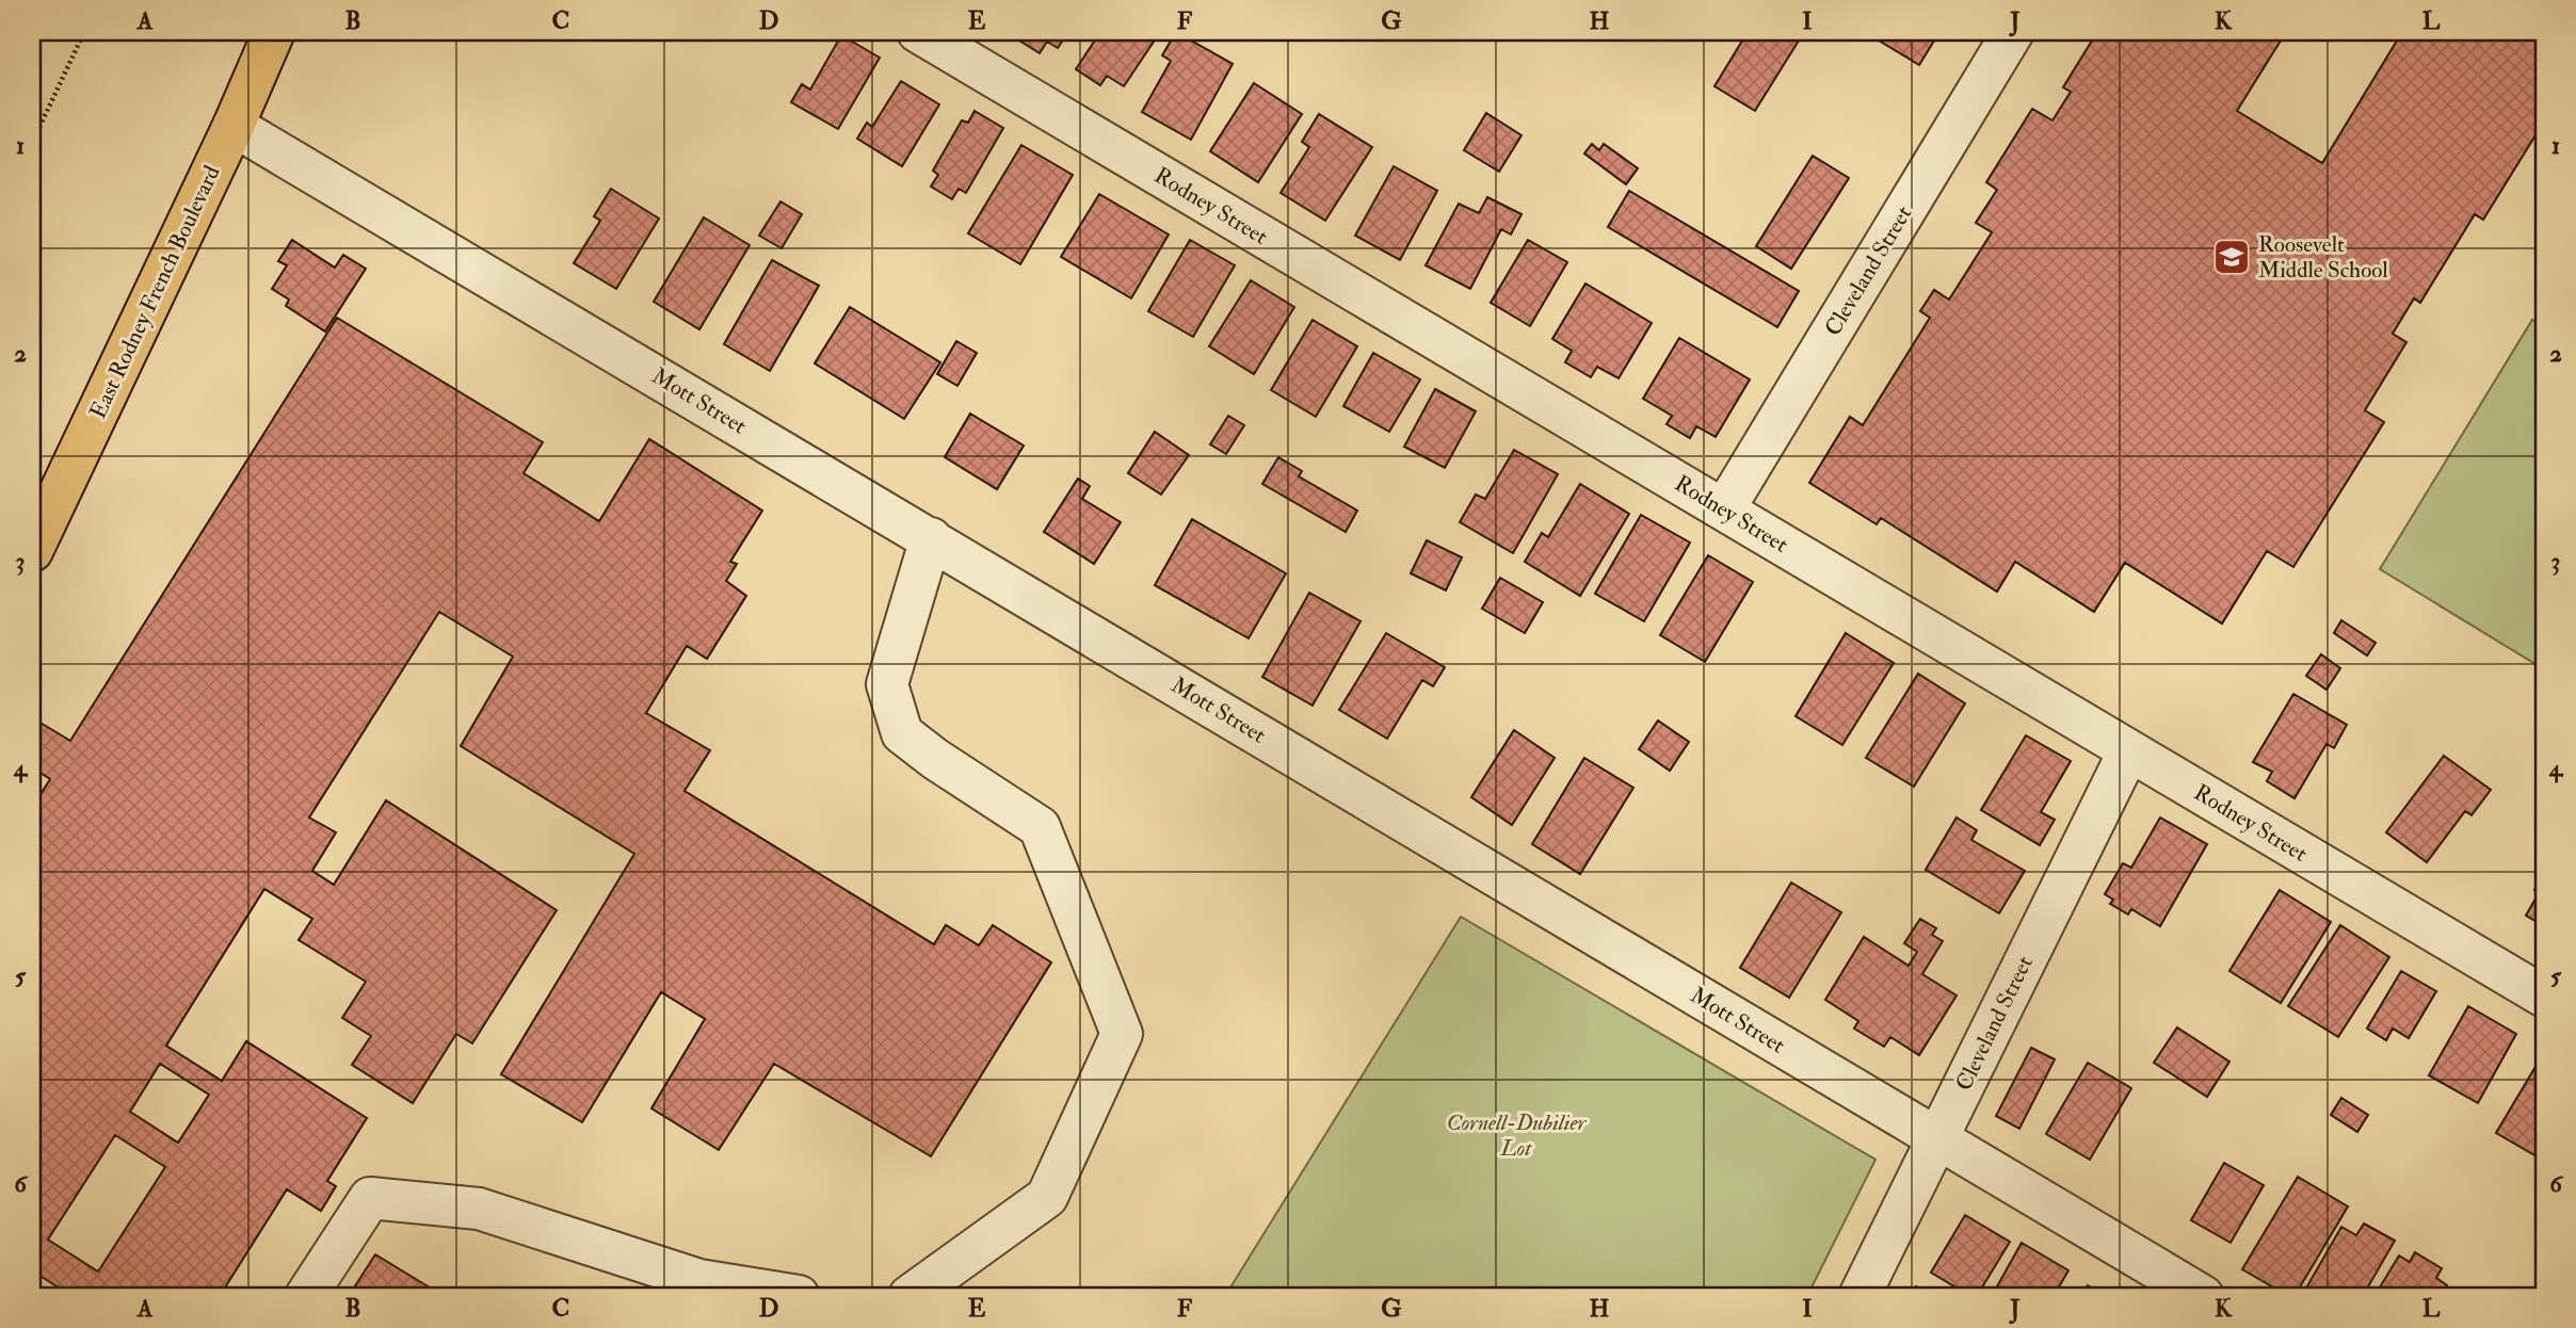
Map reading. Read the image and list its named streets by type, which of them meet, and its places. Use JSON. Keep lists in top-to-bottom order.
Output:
{
  "streets": {
    "main road": ["East Rodney French Boulevard"],
    "street": ["Rodney Street", "Cleveland Street", "Mott Street"]
  },
  "crossings": [
    ["Rodney Street", "Cleveland Street"],
    ["Cleveland Street", "Mott Street"],
    ["East Rodney French Boulevard", "Mott Street"]
  ],
  "parks": ["Cornell-Dubilier Lot"],
  "places": {
    "school or university": ["Roosevelt Middle School"]
  },
  "grid": {
    "columns": [
      "A",
      "B",
      "C",
      "D",
      "E",
      "F",
      "G",
      "H",
      "I",
      "J",
      "K",
      "L"
    ],
    "rows": [
      "1",
      "2",
      "3",
      "4",
      "5",
      "6"
    ]
  }
}
